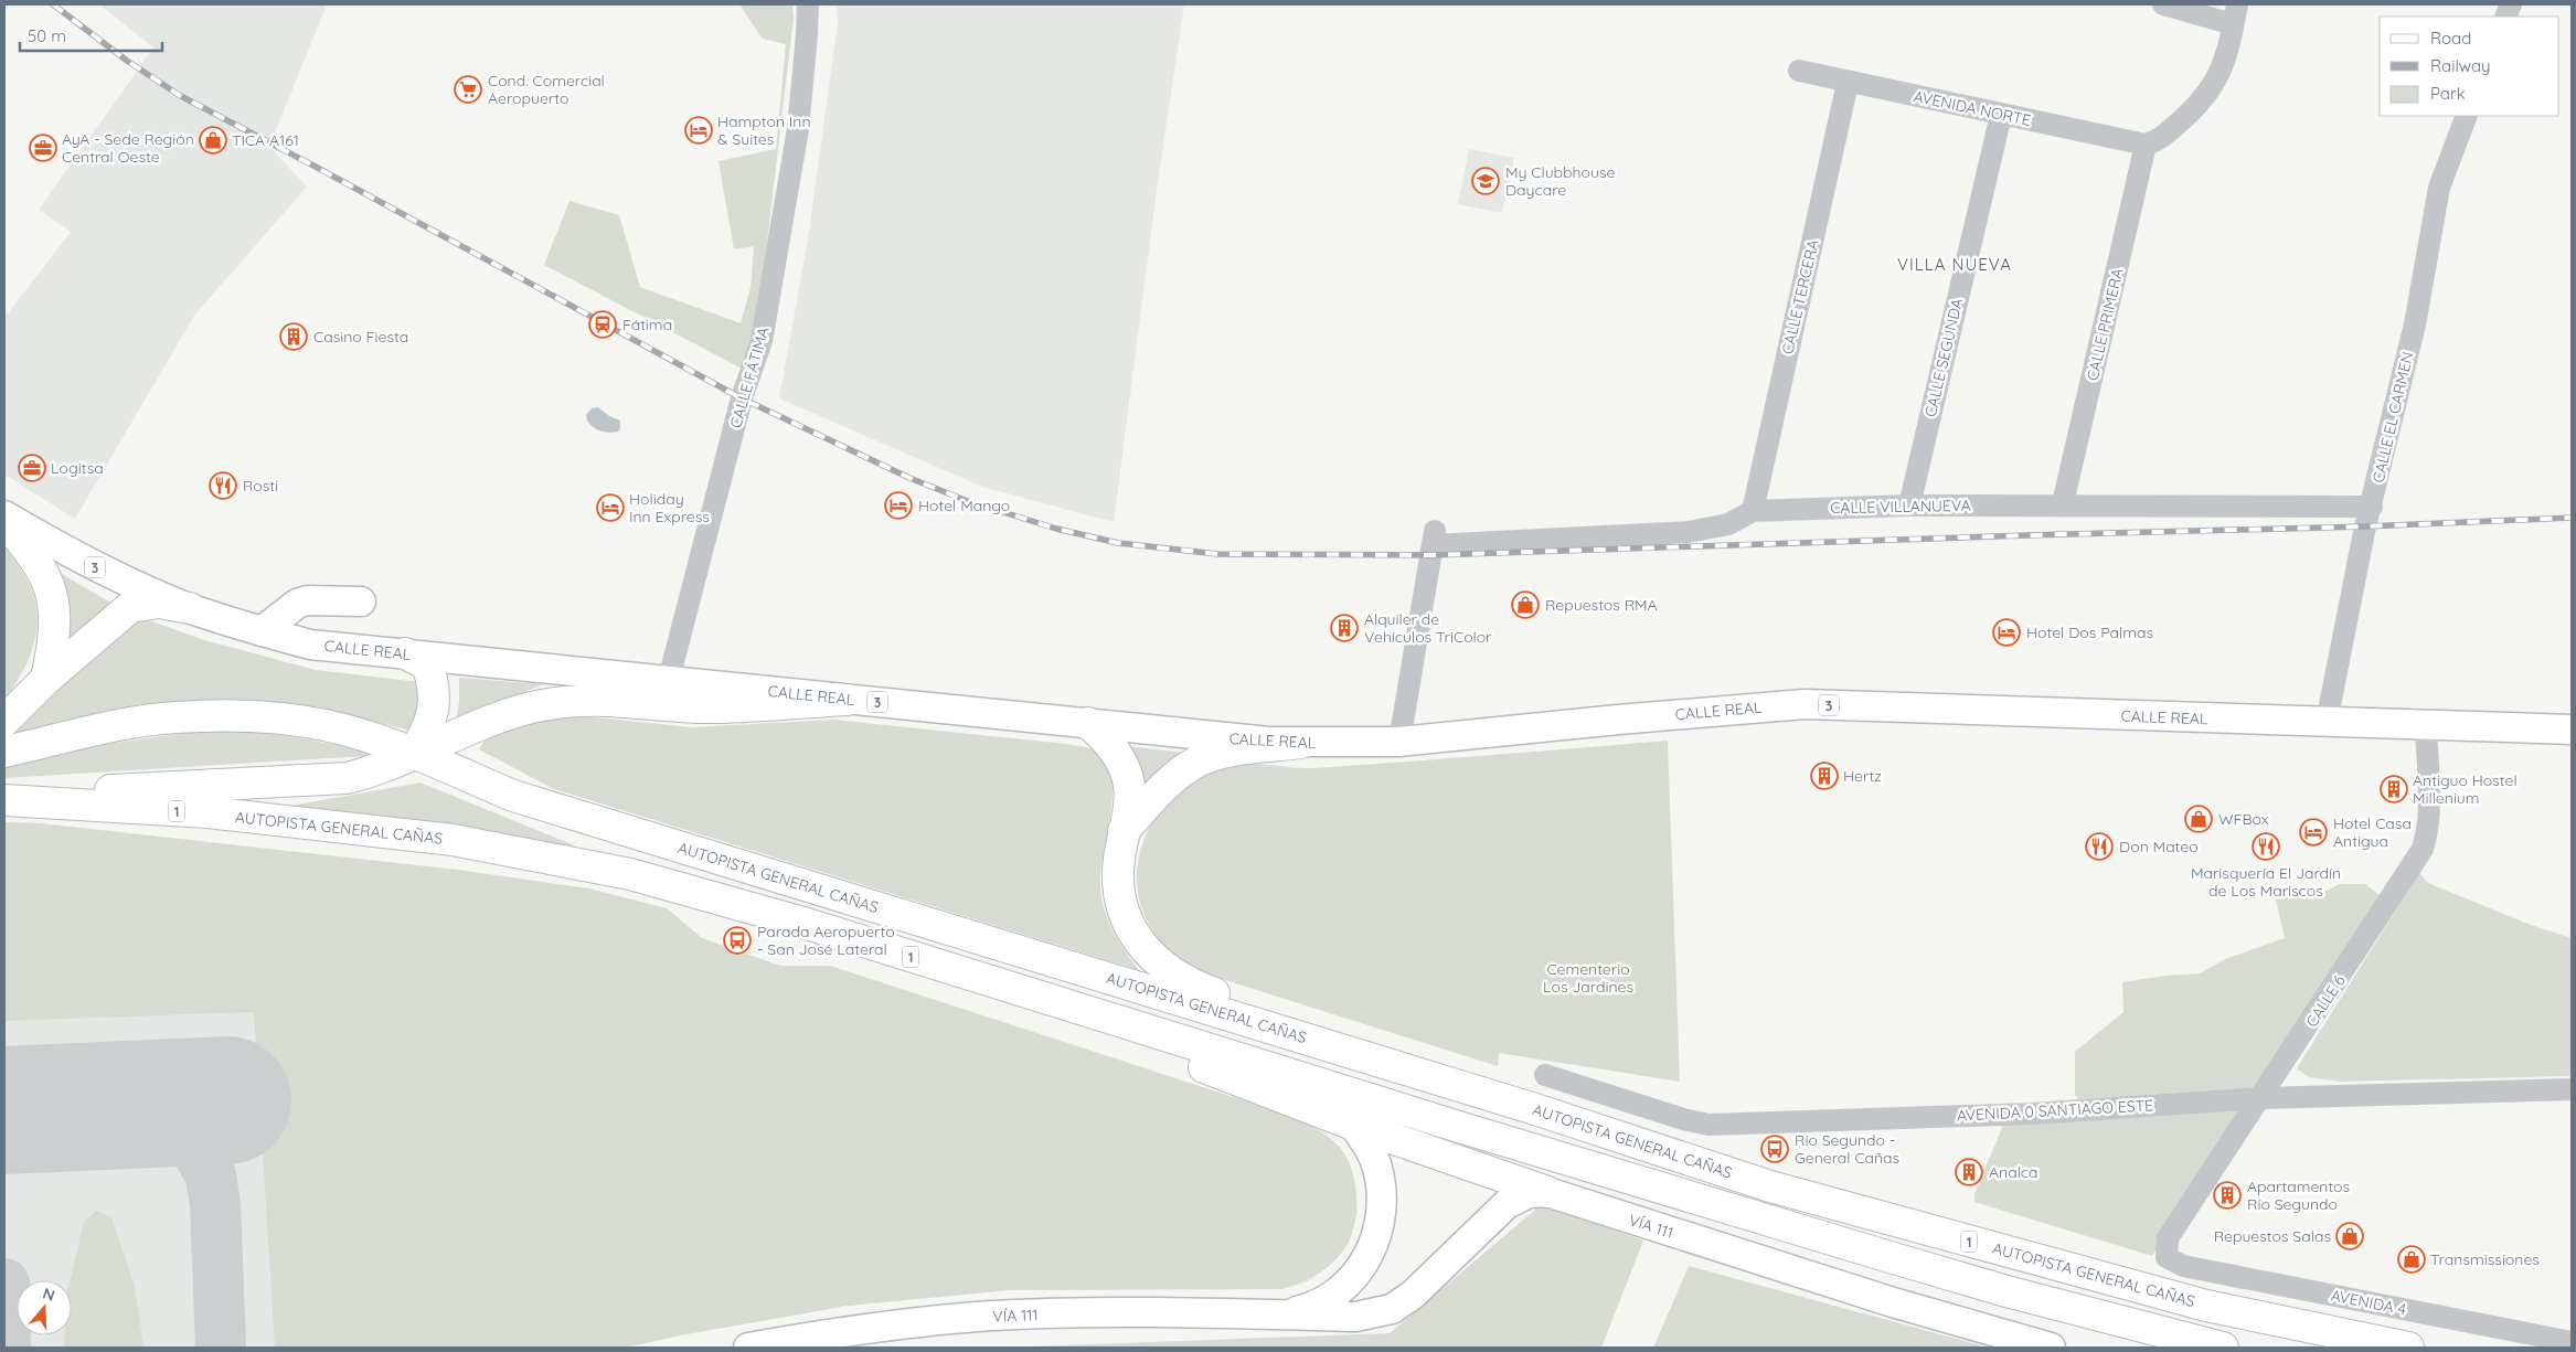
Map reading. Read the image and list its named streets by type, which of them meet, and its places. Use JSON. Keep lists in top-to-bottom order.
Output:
{
  "streets": {
    "highway": ["1", "AUTOPISTA GENERAL CAÑAS"],
    "main road": ["3", "CALLE REAL", "VÍA 111"],
    "street": [
      "AVENIDA NORTE",
      "CALLE TERCERA",
      "CALLE PRIMERA",
      "CALLE SEGUNDA",
      "CALLE FÁTIMA",
      "CALLE EL CARMEN",
      "CALLE VILLANUEVA",
      "CALLE 6",
      "AVENIDA 0 SANTIAGO ESTE",
      "AVENIDA 4"
    ]
  },
  "crossings": [
    ["AVENIDA NORTE", "CALLE TERCERA"],
    ["AVENIDA NORTE", "CALLE PRIMERA"],
    ["AVENIDA NORTE", "CALLE SEGUNDA"],
    ["CALLE TERCERA", "CALLE VILLANUEVA"],
    ["CALLE PRIMERA", "CALLE VILLANUEVA"],
    ["CALLE SEGUNDA", "CALLE VILLANUEVA"],
    ["CALLE FÁTIMA", "CALLE REAL"],
    ["CALLE EL CARMEN", "CALLE VILLANUEVA"],
    ["CALLE EL CARMEN", "CALLE REAL"],
    ["CALLE VILLANUEVA", "CALLE REAL"],
    ["CALLE REAL", "CALLE 6"],
    ["CALLE 6", "AVENIDA 0 SANTIAGO ESTE"],
    ["CALLE 6", "AVENIDA 4"]
  ],
  "districts": ["VILLA NUEVA"],
  "parks": ["Cementerio Los Jardines"],
  "places": {
    "supermarket": ["Cond. Comercial Aeropuerto"],
    "hotel": [
      "Hampton Inn & Suites",
      "Hotel Mango",
      "Holiday Inn Express",
      "Hotel Dos Palmas",
      "Hotel Casa Antigua"
    ],
    "shop": [
      "TICA A161",
      "Repuestos RMA",
      "WFBox",
      "Repuestos Salas",
      "Transmissiones"
    ],
    "office": ["AyA - Sede Región Central Oeste", "Logitsa"],
    "school or university": ["My Clubbhouse Daycare"],
    "station": ["Fátima"],
    "building": [
      "Casino Fiesta",
      "Alquiler de Vehículos TriColor",
      "Hertz",
      "Antiguo Hostel Millenium",
      "Analca",
      "Apartamentos Río Segundo"
    ],
    "restaurant": ["Rosti", "Don Mateo", "Marisquería El Jardín de Los Mariscos"],
    "bus stop": ["Parada Aeropuerto - San José Lateral", "Río Segundo - General Cañas"]
  },
  "legend": ["Road", "Railway", "Park"],
  "scale_bar": "50 m",
  "north": "top"
}
